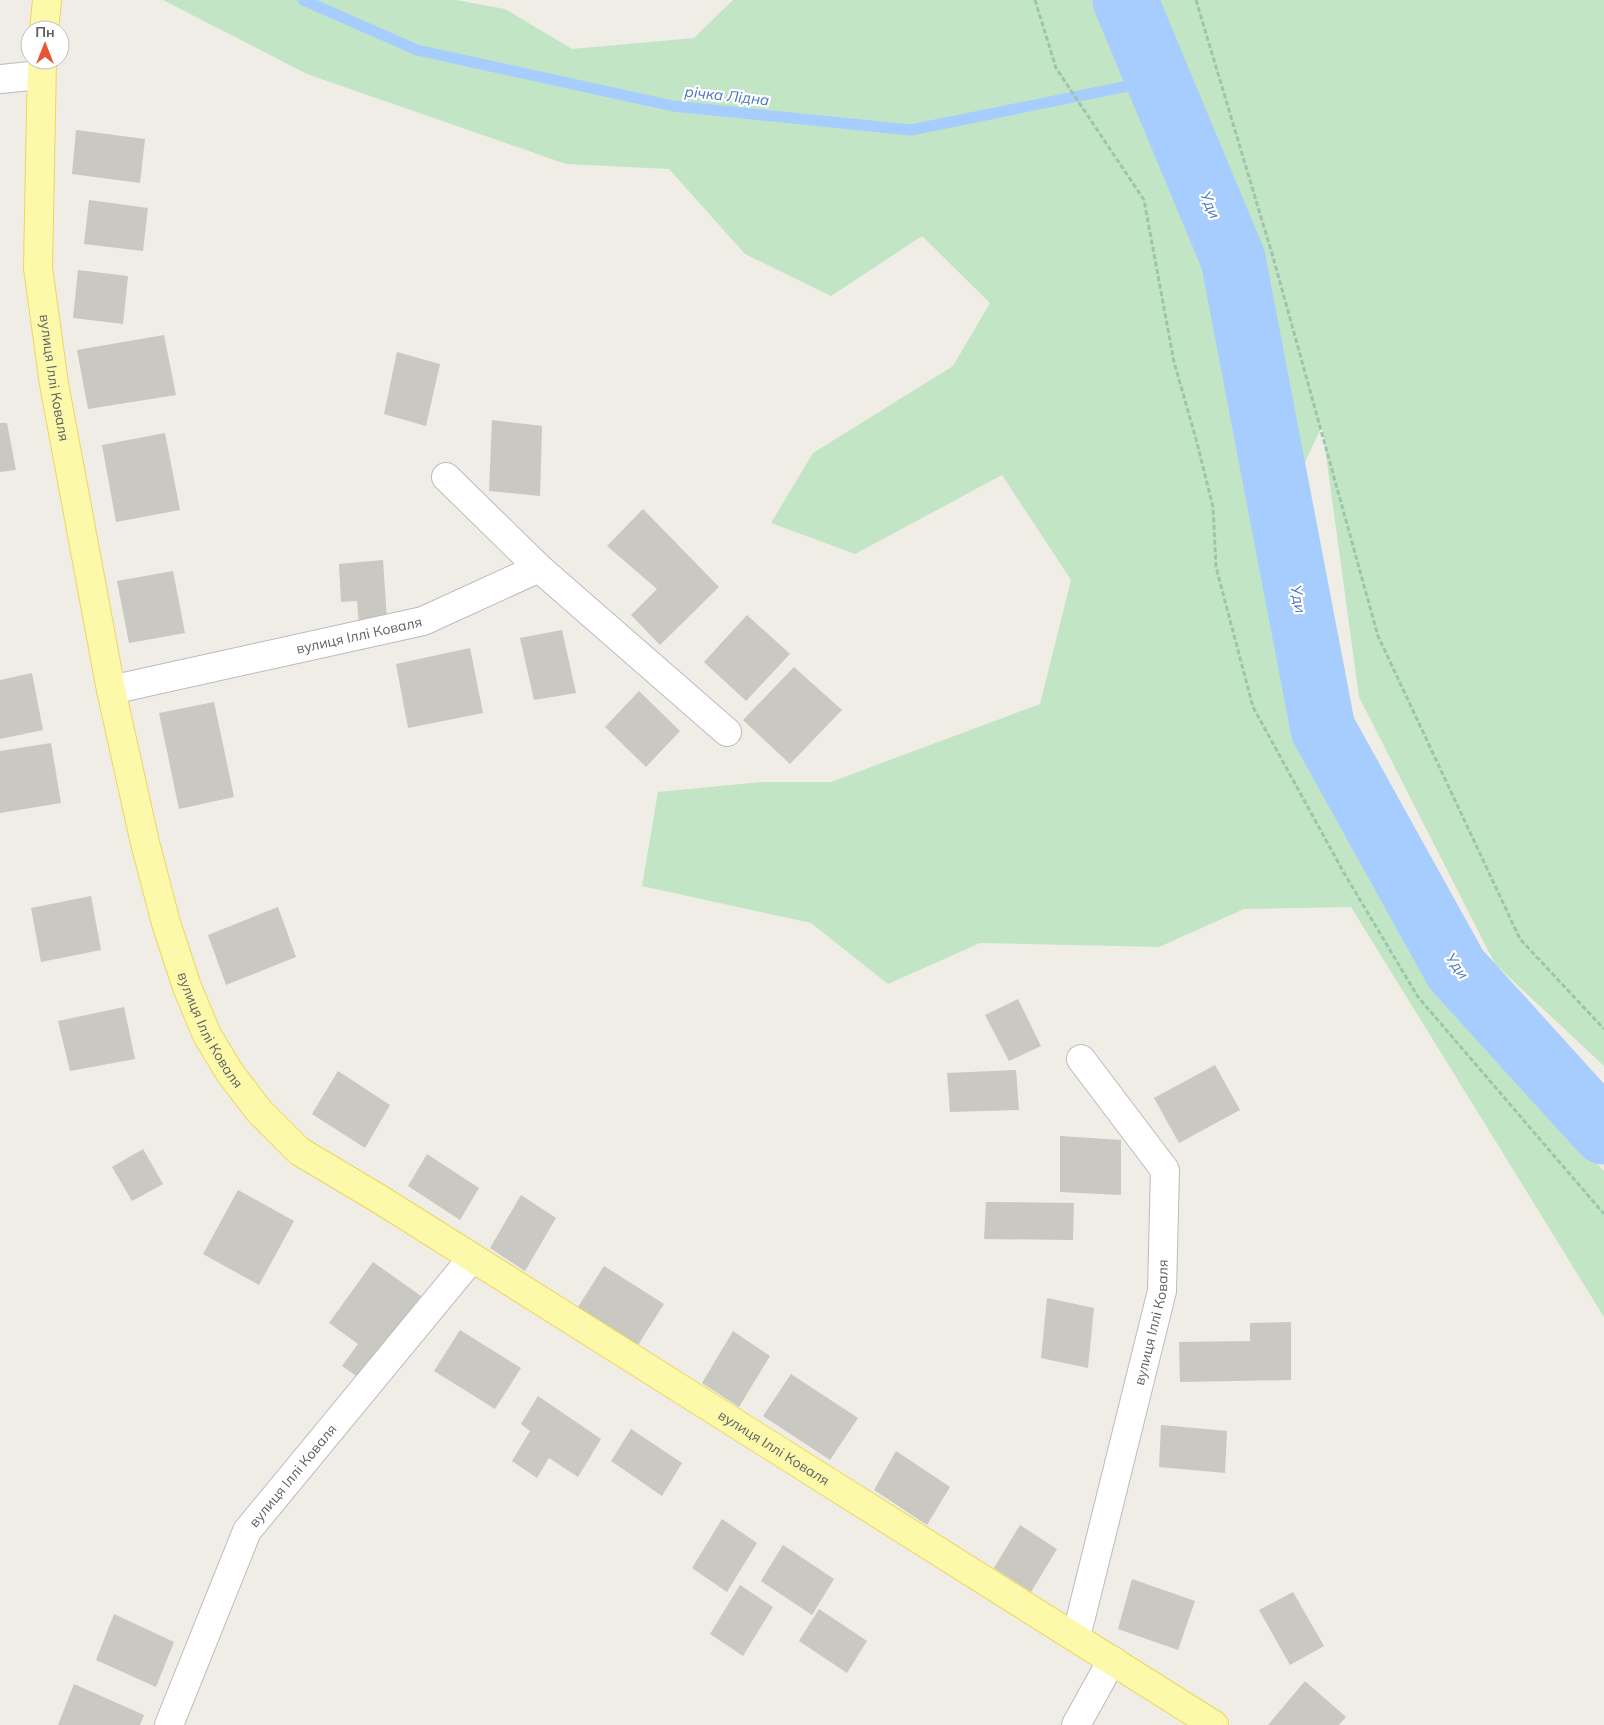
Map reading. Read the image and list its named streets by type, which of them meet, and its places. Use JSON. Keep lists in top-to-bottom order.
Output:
{
  "streets": {
    "main road": ["вулиця Іллі Коваля"]
  },
  "water": ["річка Лідна", "Уди"],
  "north": "top"
}
